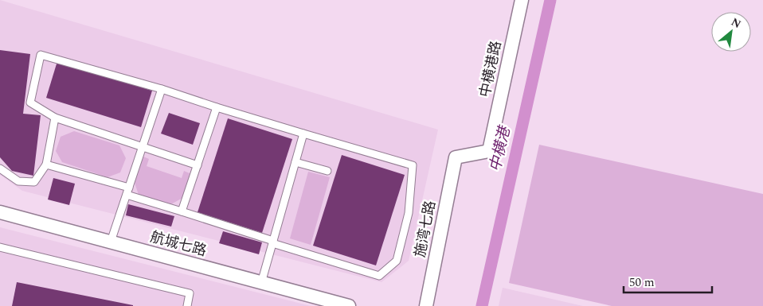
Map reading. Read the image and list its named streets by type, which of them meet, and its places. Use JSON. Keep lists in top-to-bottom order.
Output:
{
  "streets": {
    "street": ["中横港路", "施湾七路", "航城七路"]
  },
  "crossings": [
    ["中横港路", "施湾七路"]
  ],
  "water": ["中横港"],
  "scale_bar": "50 m",
  "north": "top right"
}
